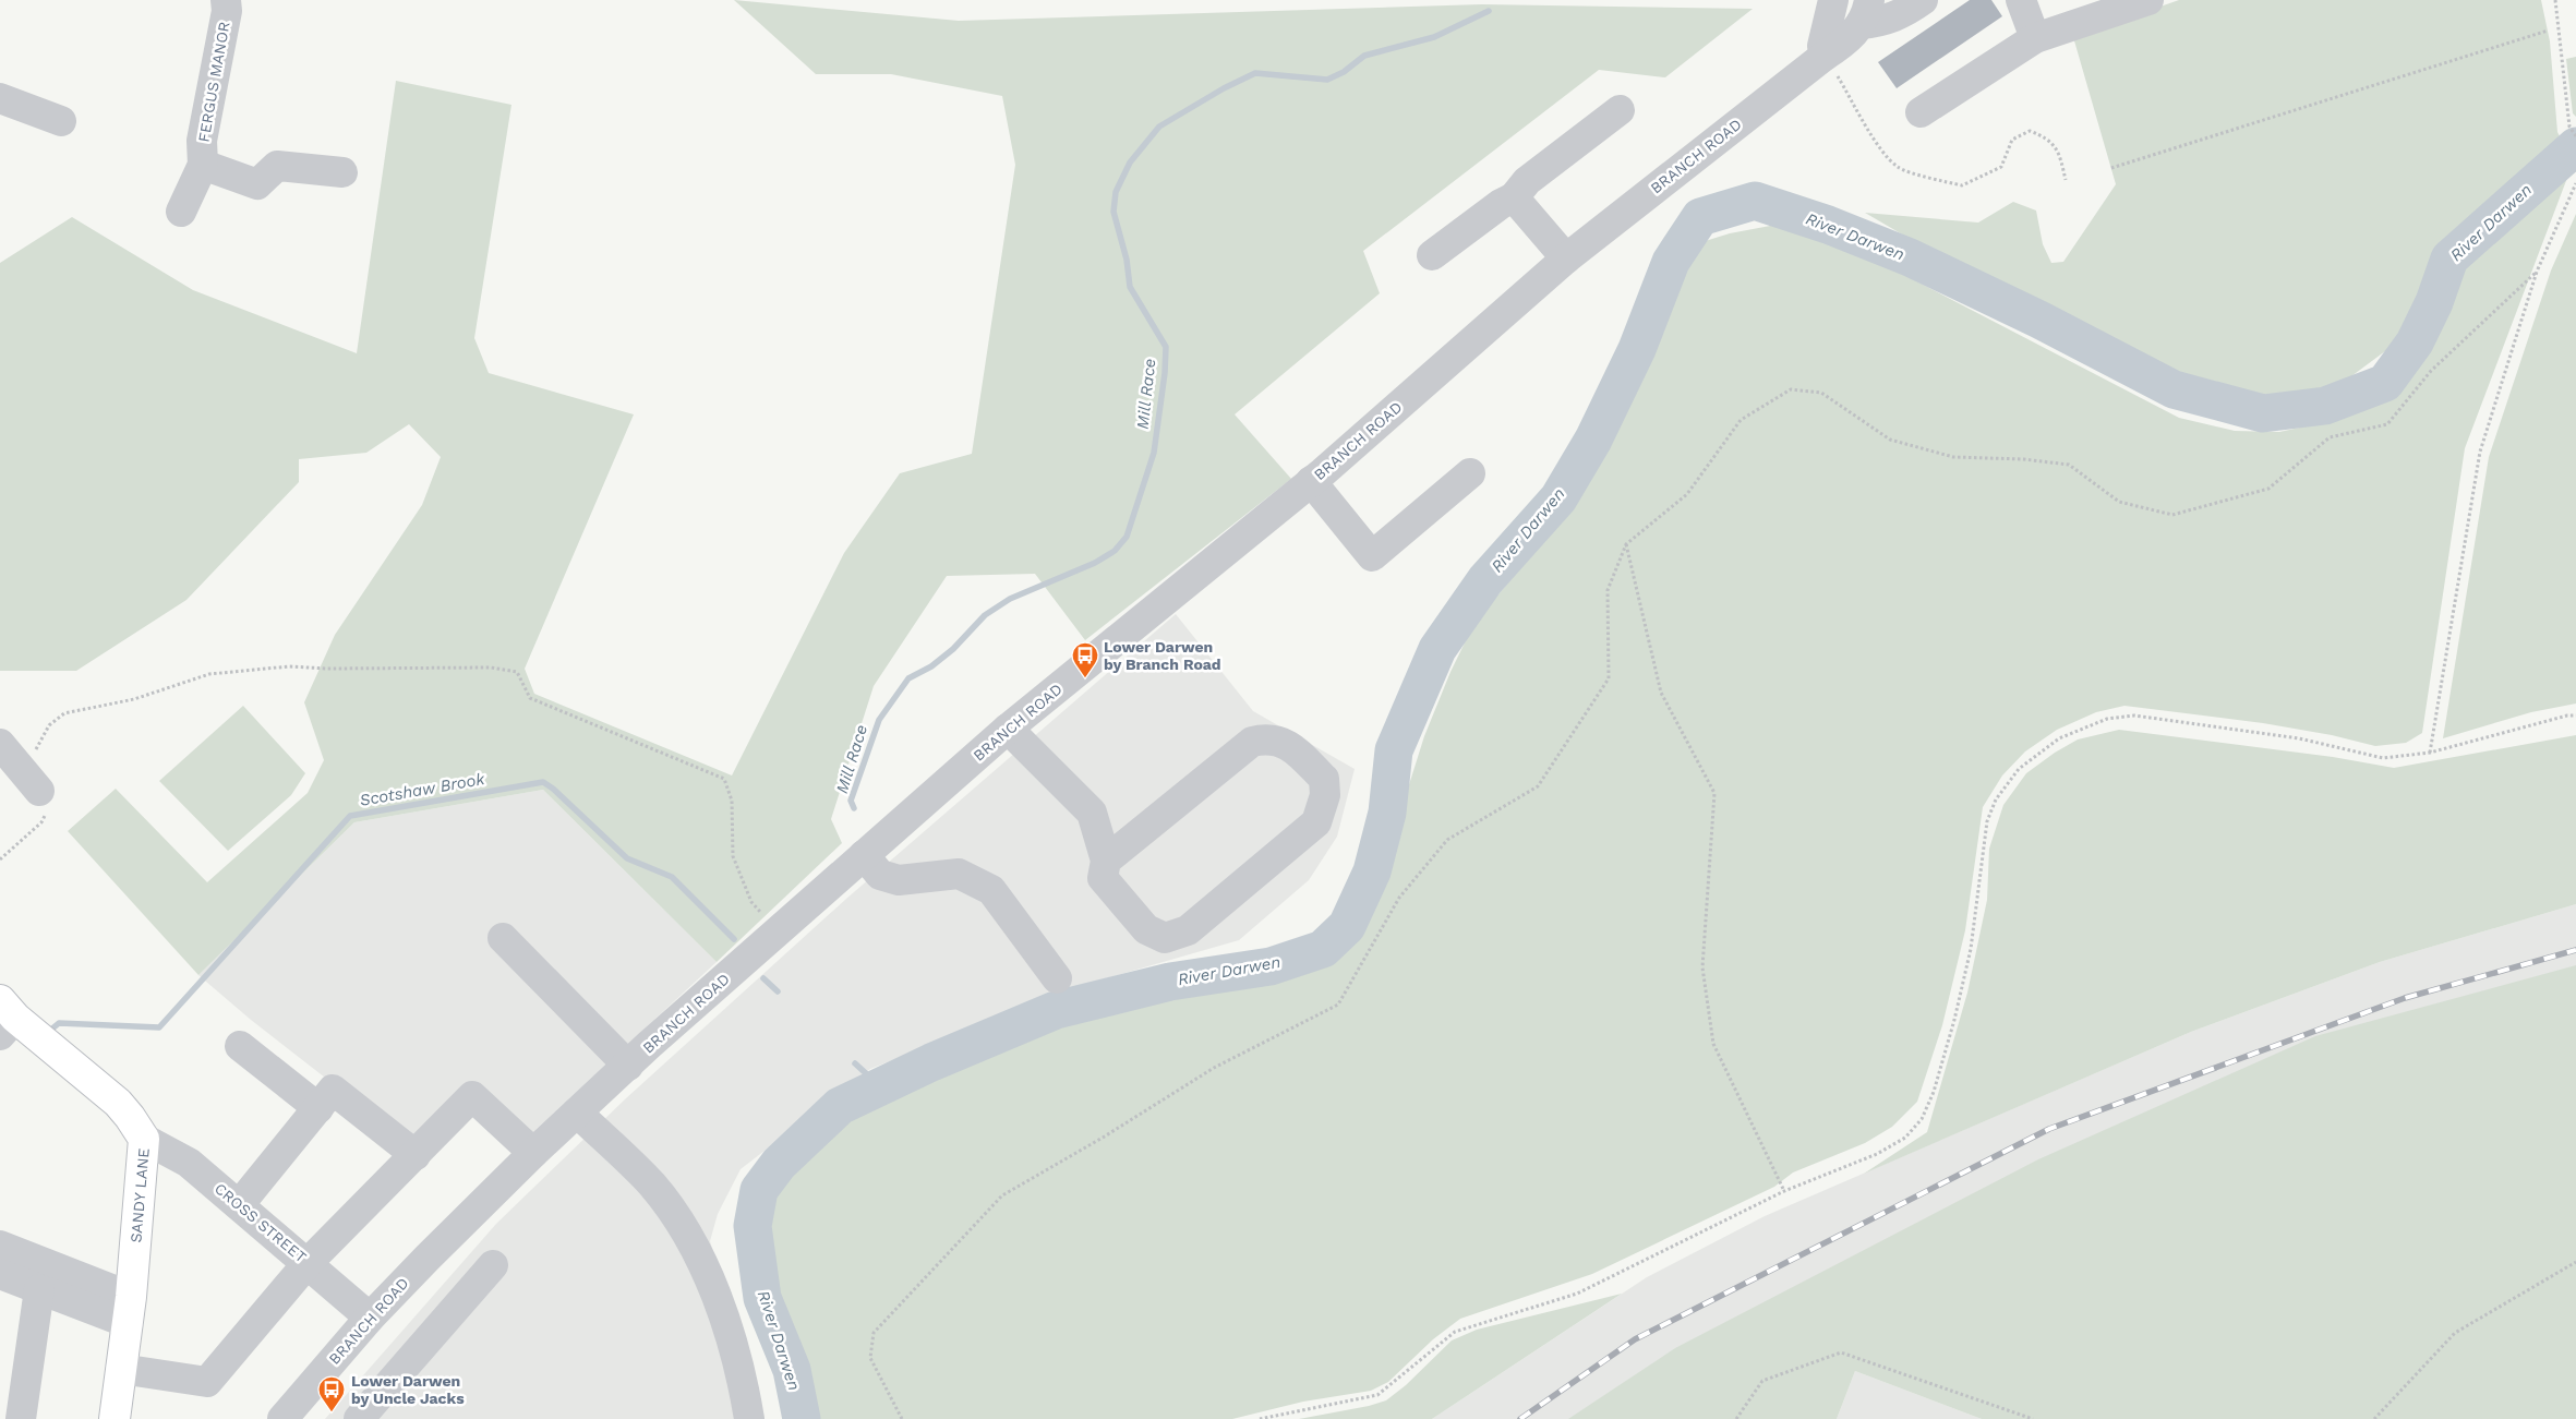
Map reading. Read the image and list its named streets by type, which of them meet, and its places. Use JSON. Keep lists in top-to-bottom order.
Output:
{
  "streets": {
    "main road": ["SANDY LANE"],
    "street": ["FERGUS MANOR", "BRANCH ROAD", "CROSS STREET"]
  },
  "crossings": [
    ["BRANCH ROAD", "CROSS STREET"],
    ["SANDY LANE", "CROSS STREET"]
  ],
  "water": ["River Darwen", "Mill Race", "Scotshaw Brook"],
  "places": {
    "bus stop": ["Lower Darwen by Branch Road", "Lower Darwen by Uncle Jacks"]
  }
}
